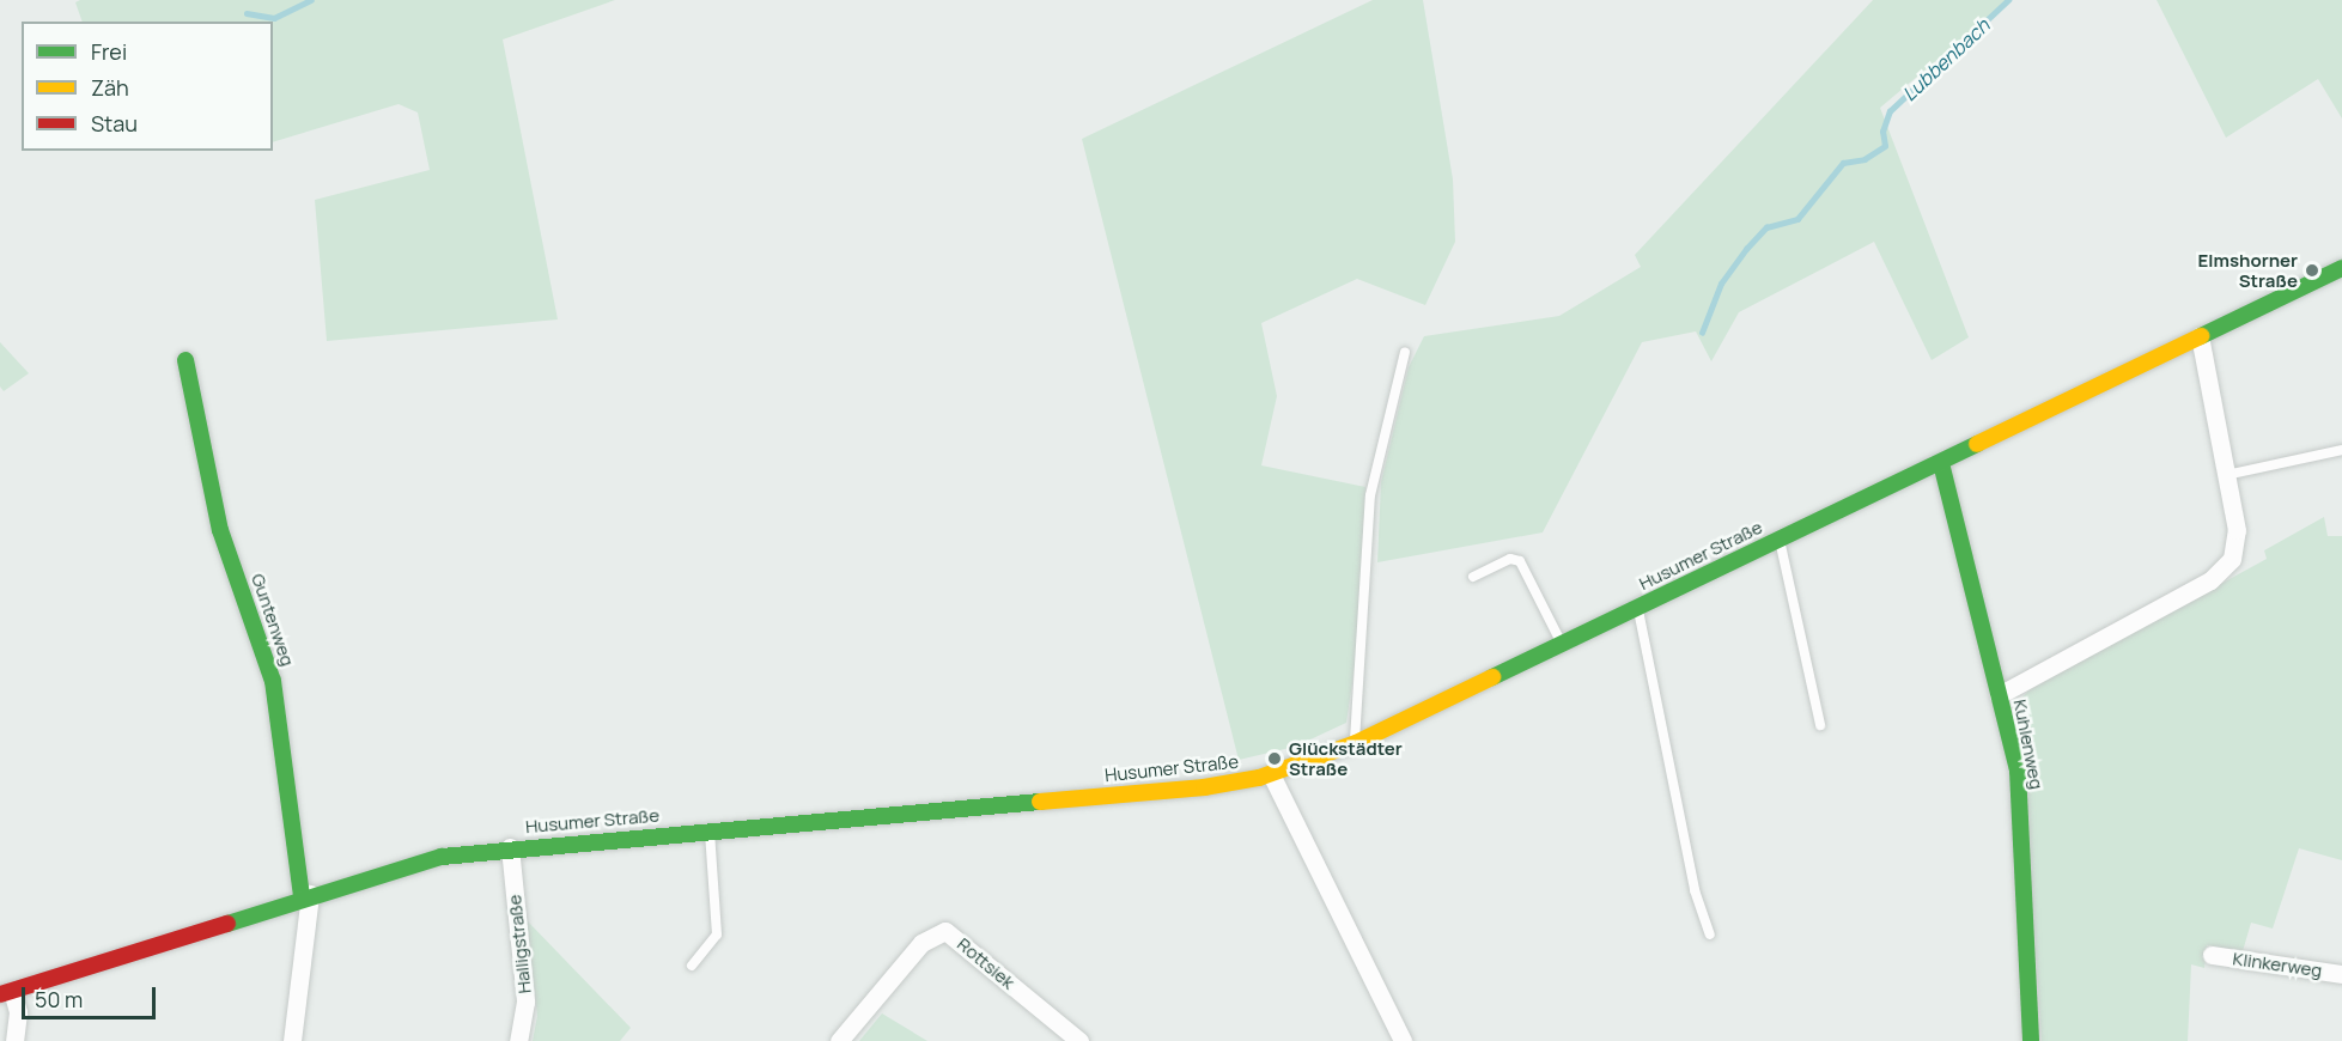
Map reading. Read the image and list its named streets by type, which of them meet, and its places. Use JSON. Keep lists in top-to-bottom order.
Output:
{
  "streets": {
    "street": [
      "Husumer Straße",
      "Guntenweg",
      "Kuhlenweg",
      "Halligstraße",
      "Rottsiek",
      "Klinkerweg"
    ]
  },
  "crossings": [
    ["Husumer Straße", "Guntenweg"],
    ["Husumer Straße", "Kuhlenweg"],
    ["Husumer Straße", "Halligstraße"]
  ],
  "water": ["Lubbenbach"],
  "places": ["Elmshorner Straße", "Glückstädter Straße"],
  "legend": ["Frei", "Zäh", "Stau"],
  "scale_bar": "50 m"
}
